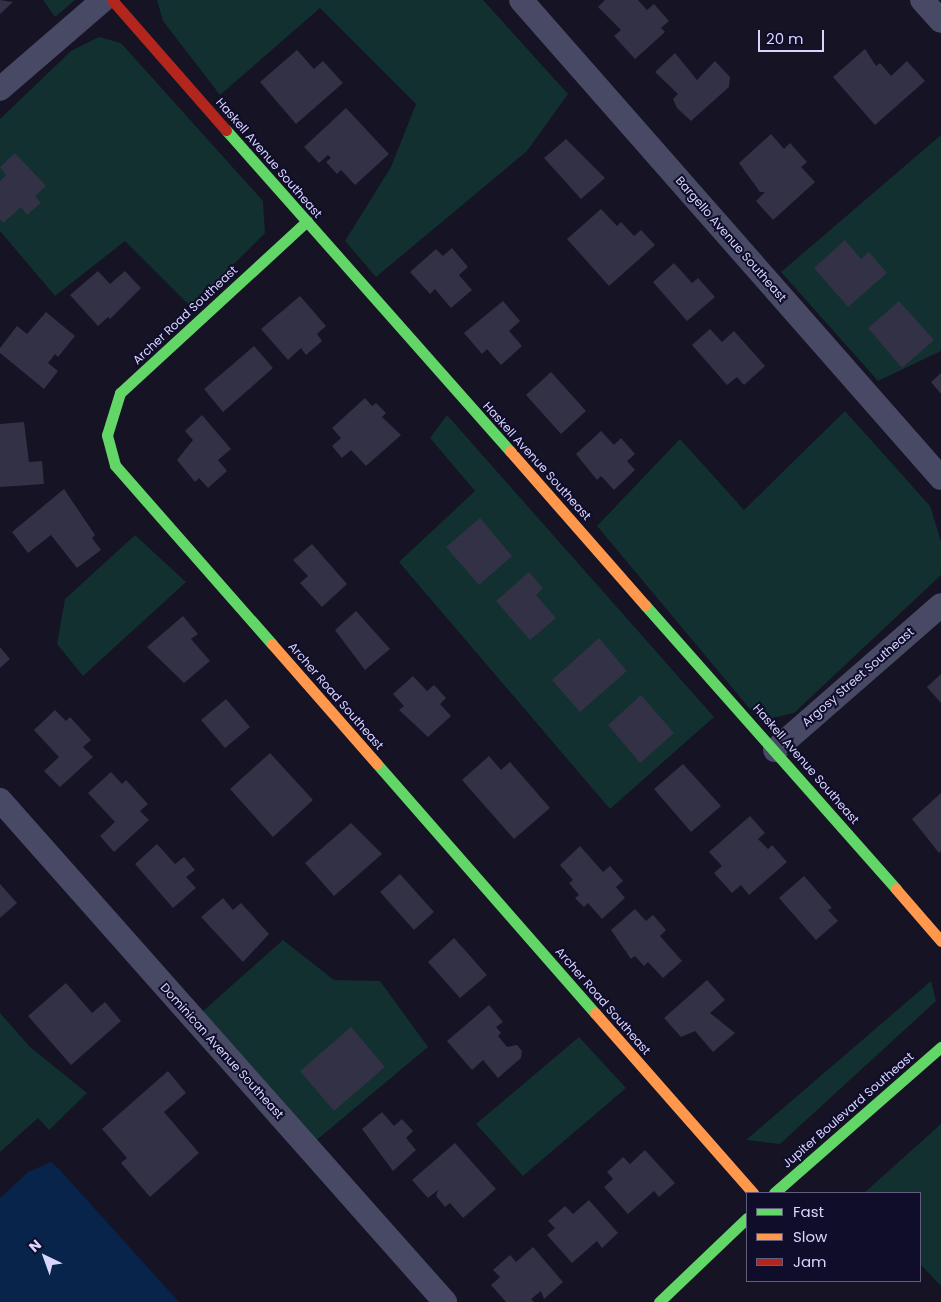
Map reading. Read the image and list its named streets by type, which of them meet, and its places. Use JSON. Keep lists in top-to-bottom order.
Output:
{
  "streets": {
    "street": [
      "Haskell Avenue Southeast",
      "Bargello Avenue Southeast",
      "Archer Road Southeast",
      "Argosy Street Southeast",
      "Dominican Avenue Southeast",
      "Jupiter Boulevard Southeast"
    ]
  },
  "crossings": [
    ["Haskell Avenue Southeast", "Archer Road Southeast"],
    ["Haskell Avenue Southeast", "Argosy Street Southeast"]
  ],
  "legend": ["Fast", "Slow", "Jam"],
  "scale_bar": "20 m",
  "north": "top left"
}
